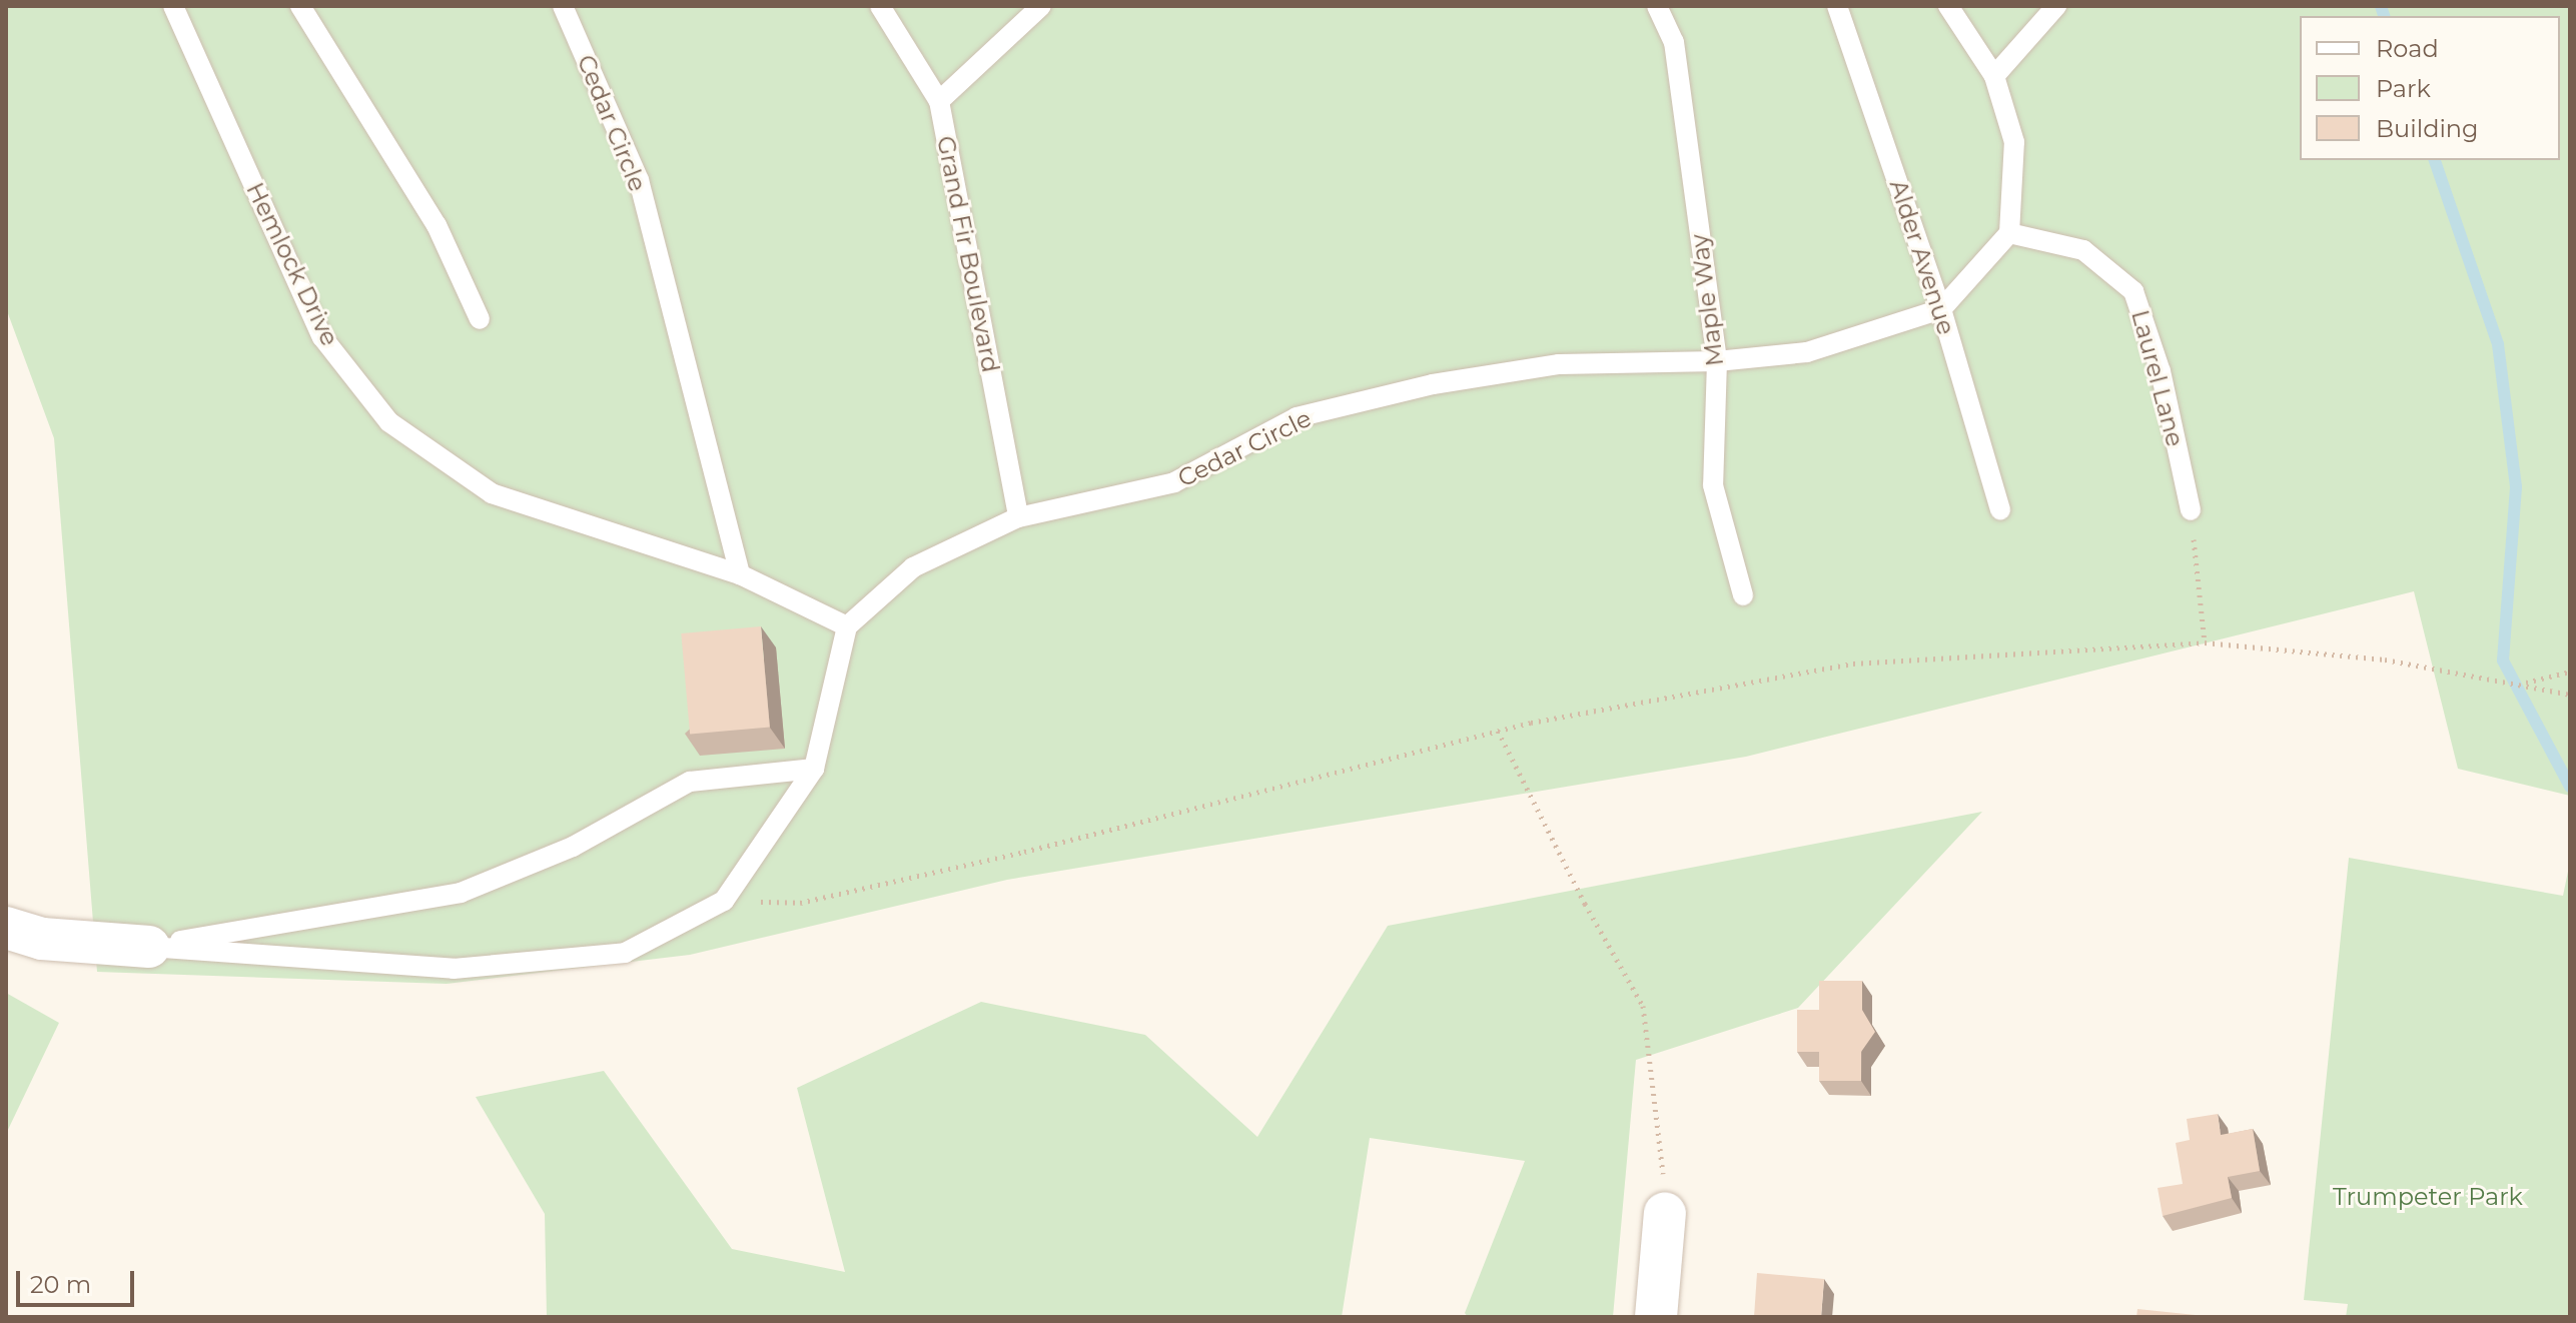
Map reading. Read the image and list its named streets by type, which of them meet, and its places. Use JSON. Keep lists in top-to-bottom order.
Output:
{
  "streets": {
    "lane": [
      "Cedar Circle",
      "Grand Fir Boulevard",
      "Alder Avenue",
      "Hemlock Drive",
      "Maple Way",
      "Laurel Lane"
    ]
  },
  "crossings": [
    ["Cedar Circle", "Grand Fir Boulevard"],
    ["Cedar Circle", "Alder Avenue"],
    ["Cedar Circle", "Hemlock Drive"],
    ["Cedar Circle", "Maple Way"]
  ],
  "parks": ["Trumpeter Park"],
  "legend": ["Road", "Park", "Building"],
  "scale_bar": "20 m"
}
